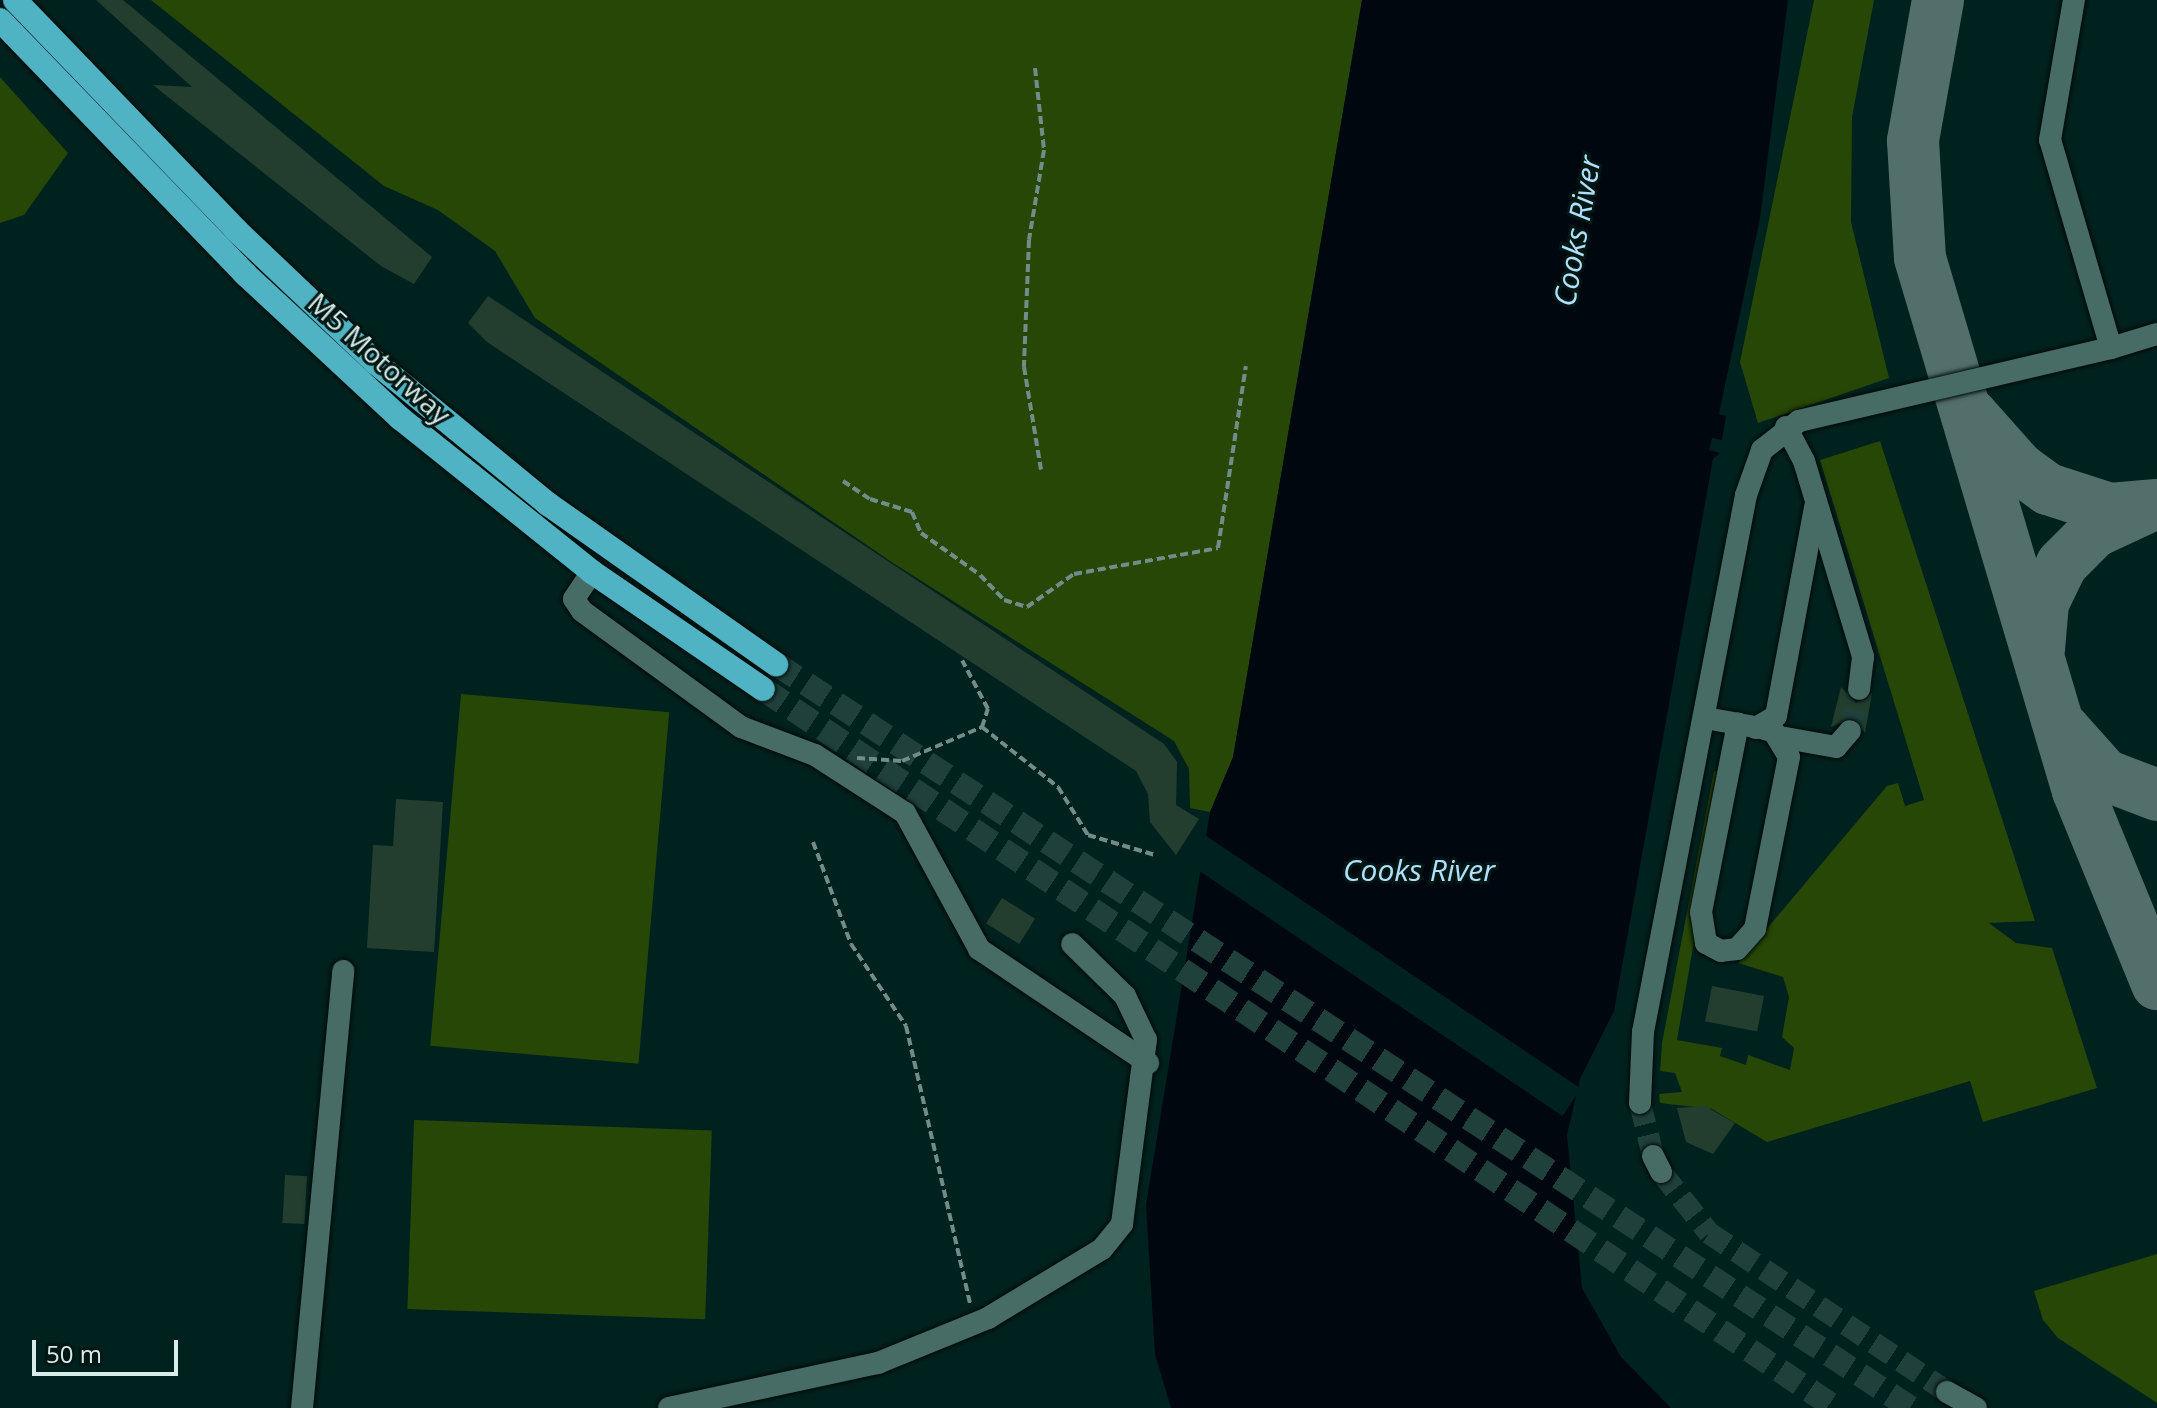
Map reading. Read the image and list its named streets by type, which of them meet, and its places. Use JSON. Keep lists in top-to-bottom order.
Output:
{
  "streets": {
    "highway": ["M5 Motorway"]
  },
  "water": ["Cooks River"],
  "scale_bar": "50 m"
}
